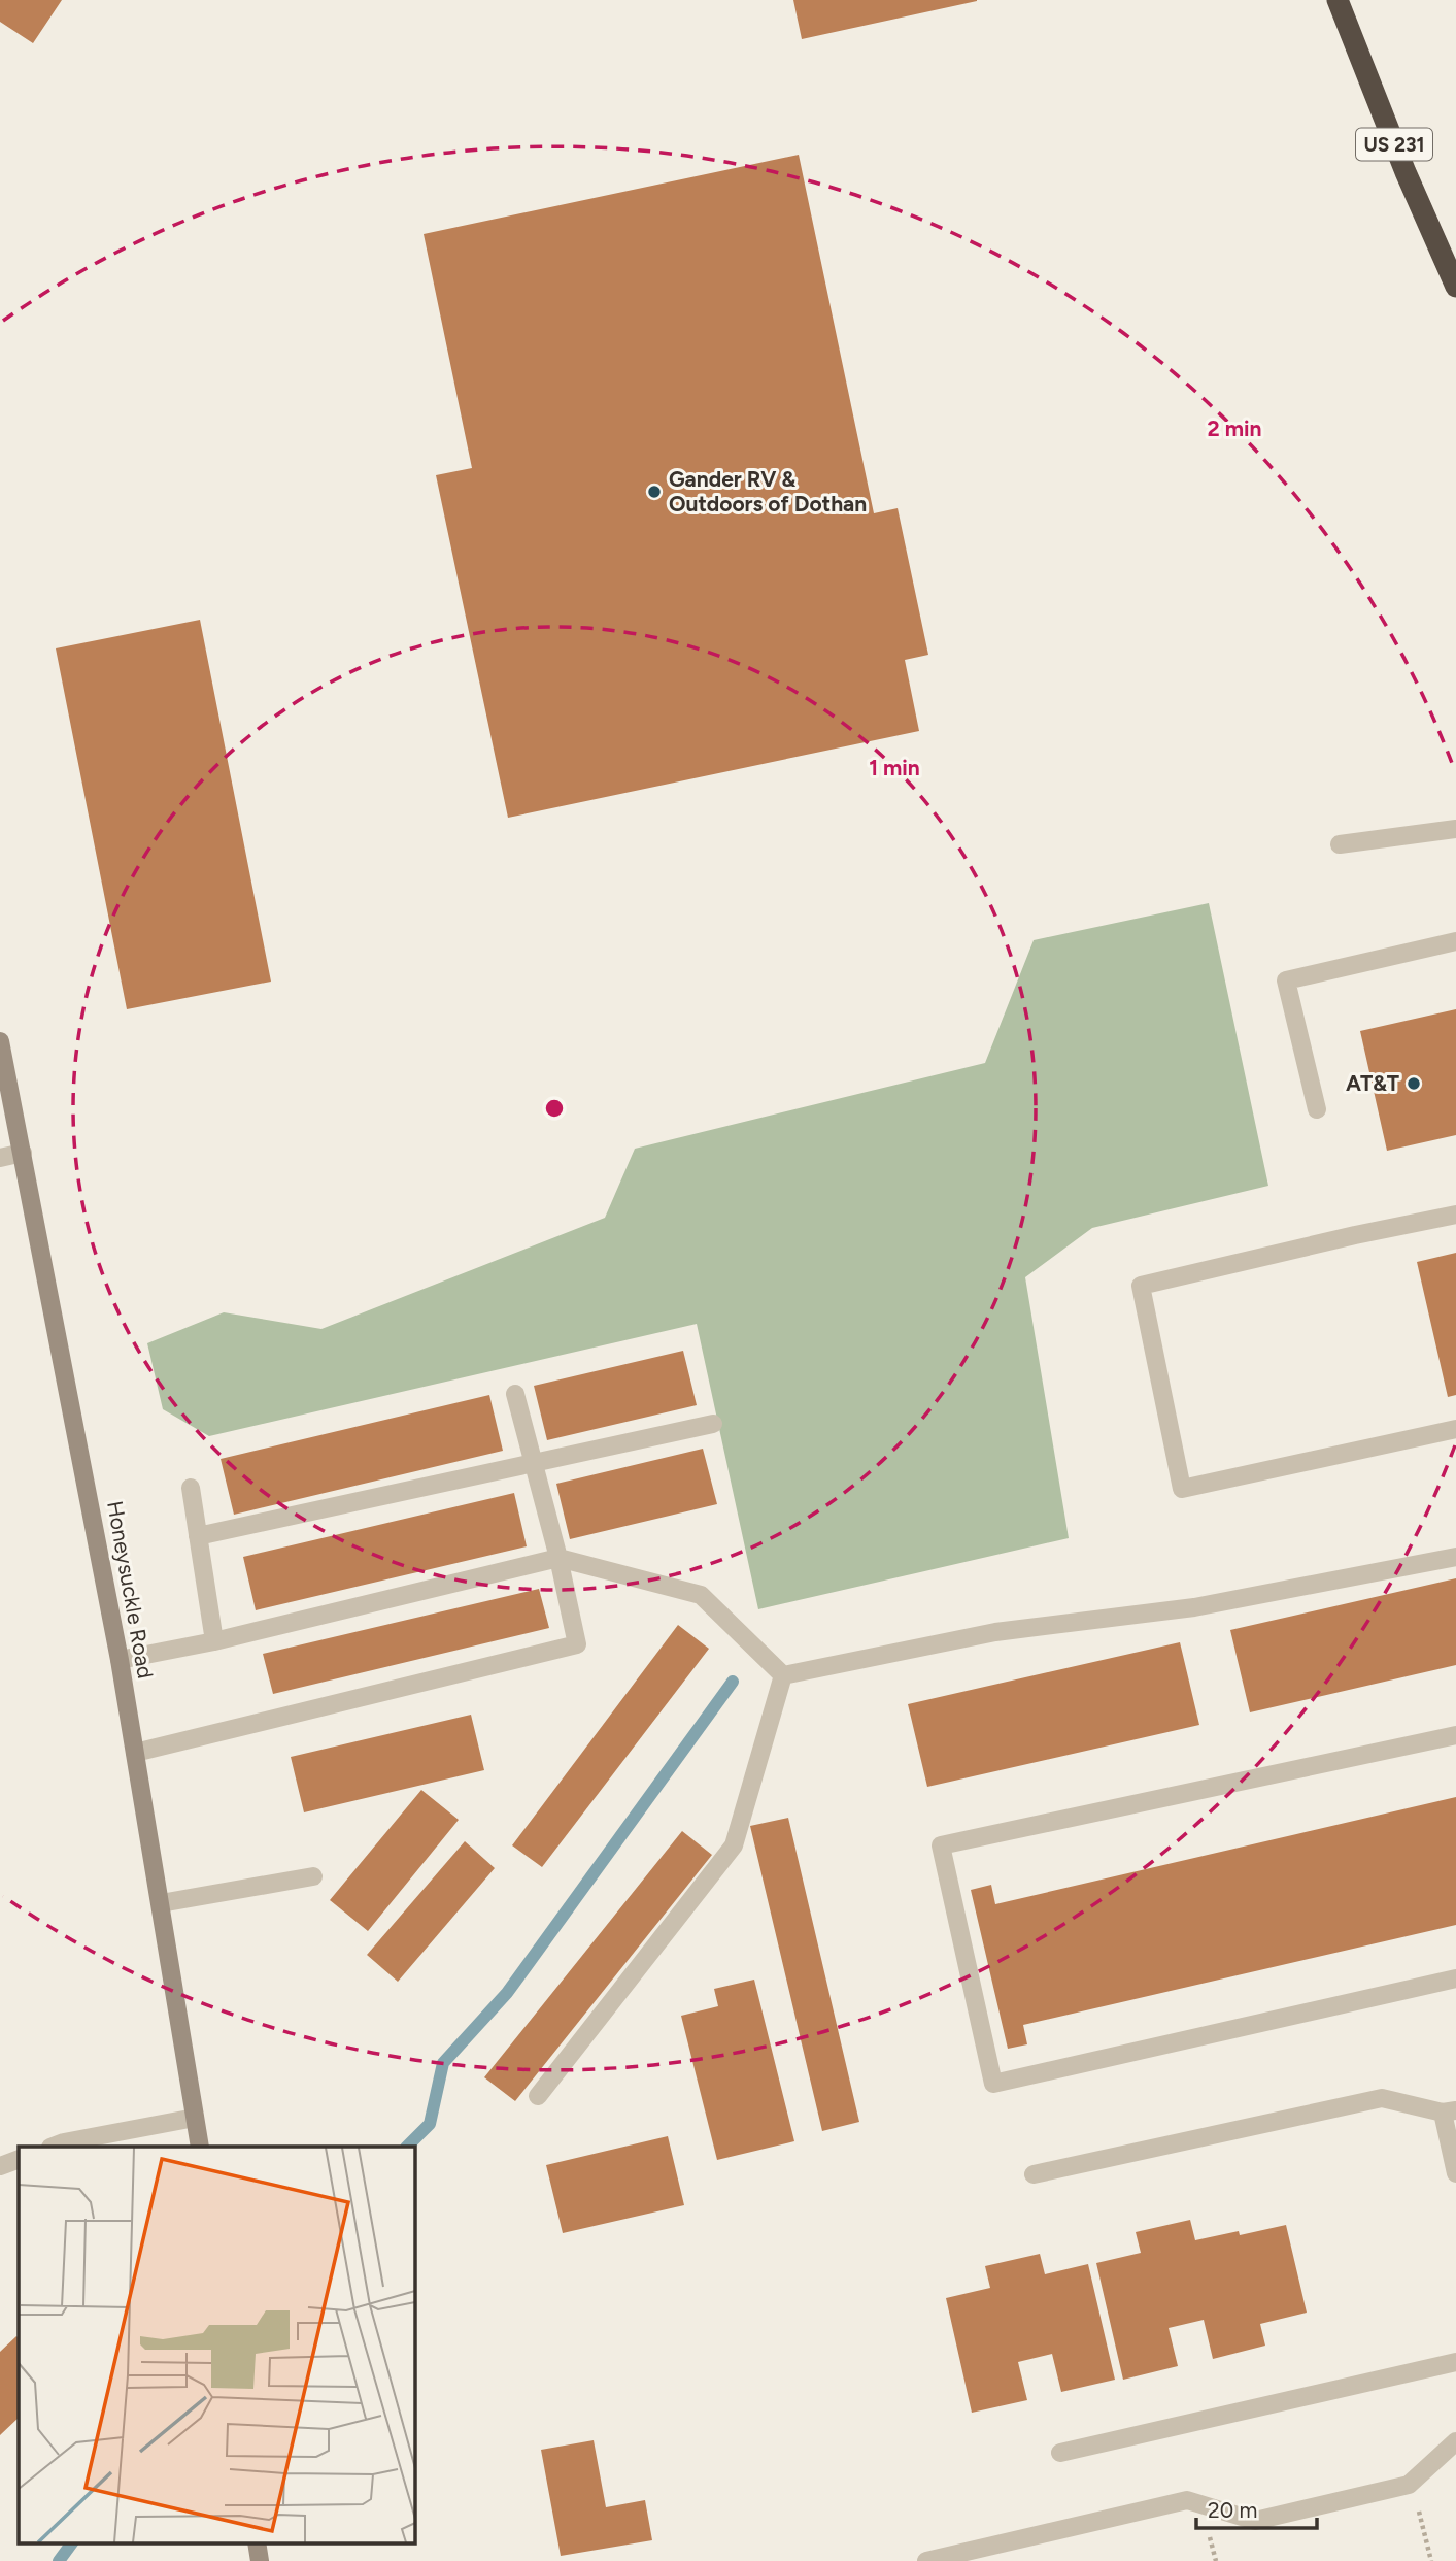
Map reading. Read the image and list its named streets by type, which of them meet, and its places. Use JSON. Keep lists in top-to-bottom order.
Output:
{
  "streets": {
    "highway": ["US 231"],
    "main road": ["Honeysuckle Road"]
  },
  "places": ["Gander RV & Outdoors of Dothan", "AT&T"],
  "scale_bar": "20 m",
  "rings": ["2 min", "1 min"]
}
